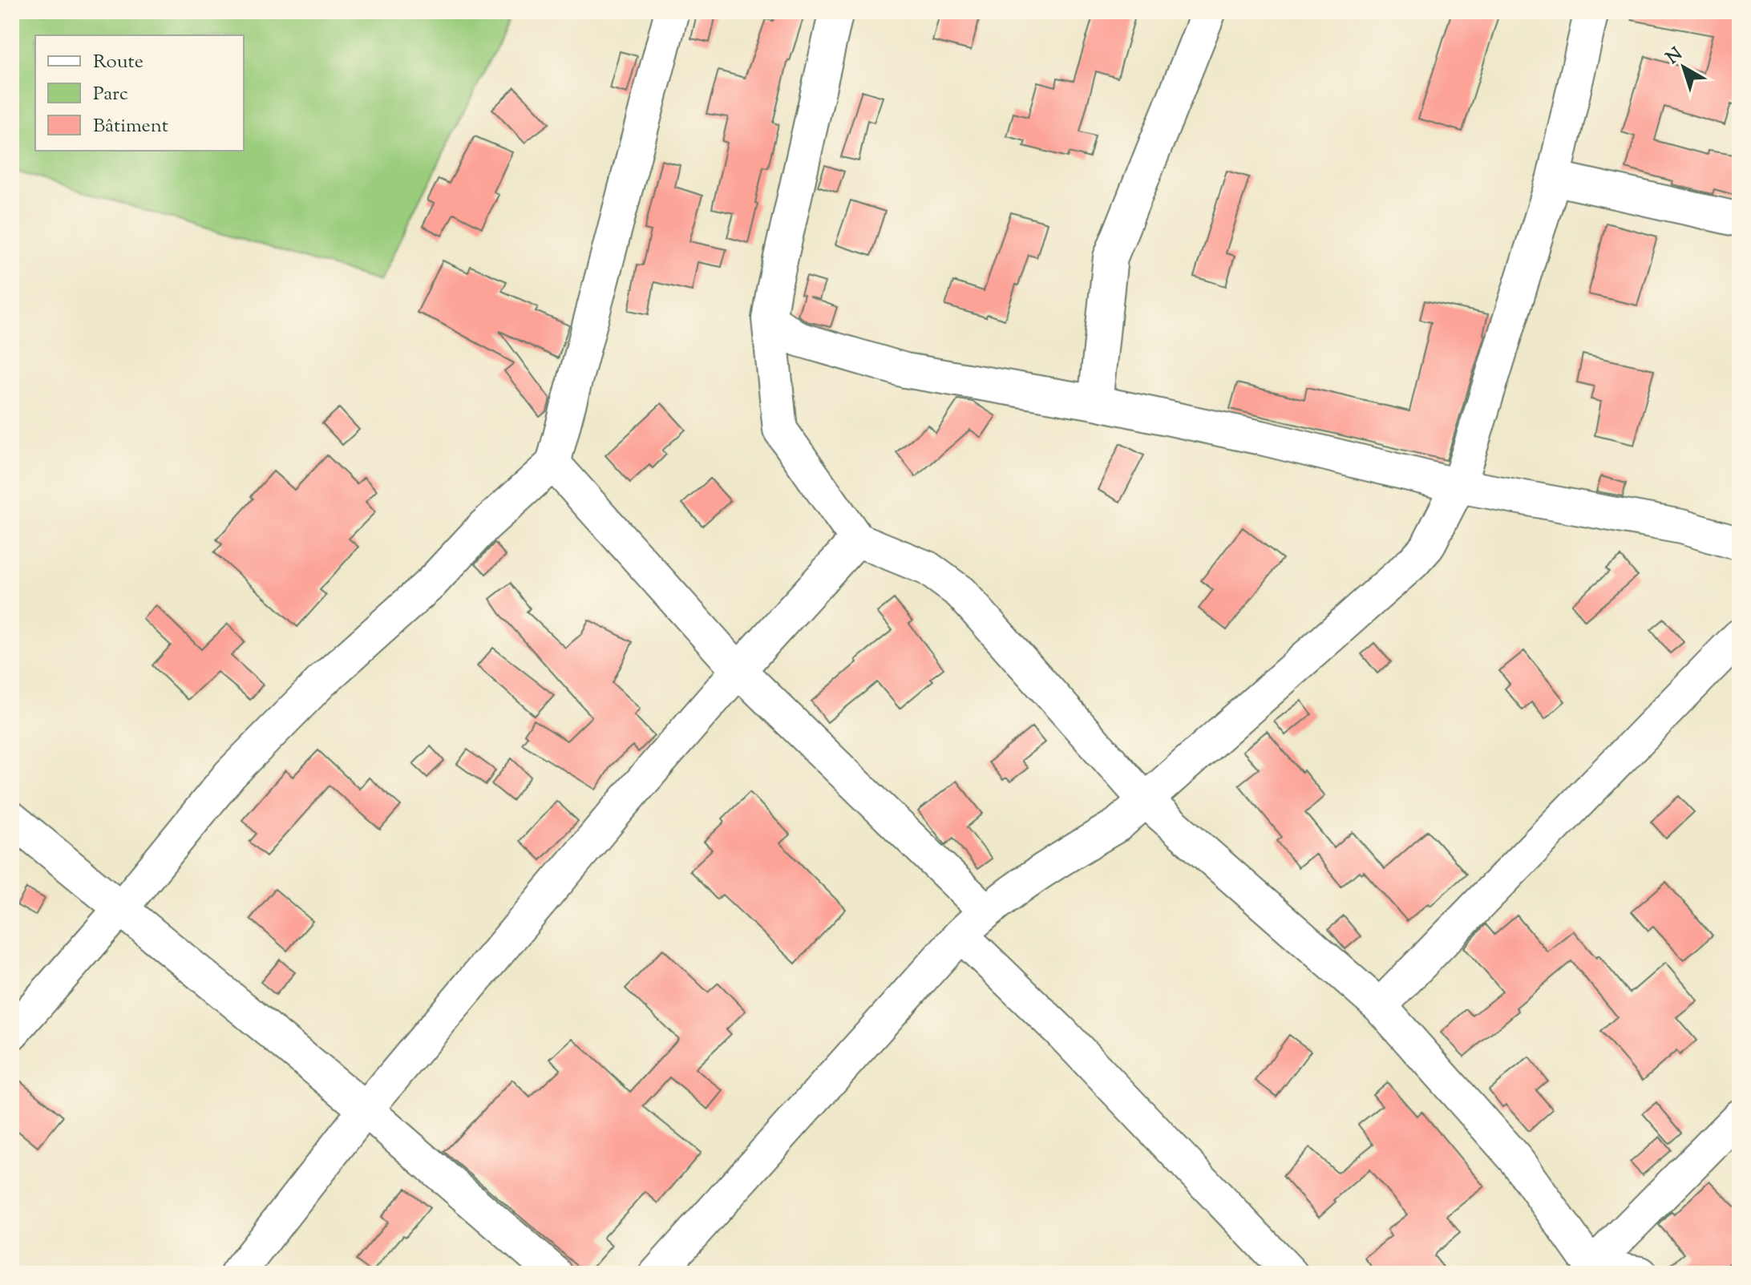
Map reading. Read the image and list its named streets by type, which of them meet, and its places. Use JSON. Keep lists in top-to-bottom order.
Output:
{
  "legend": ["Route", "Parc", "Bâtiment"],
  "north": "top left"
}
